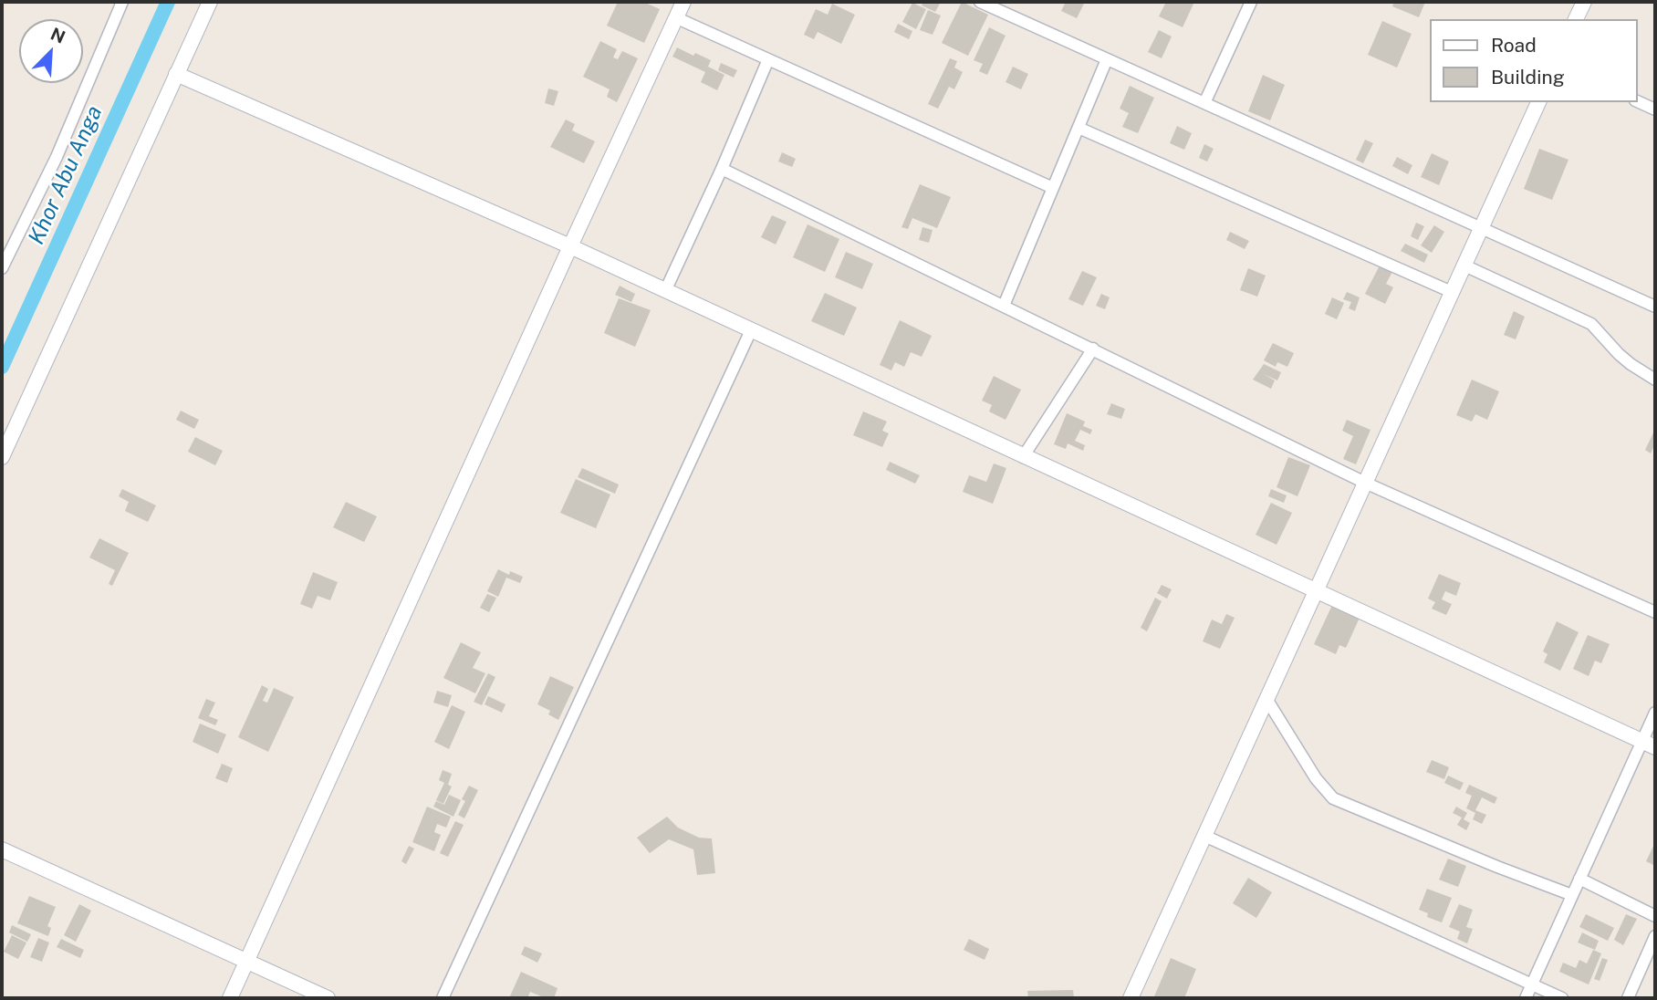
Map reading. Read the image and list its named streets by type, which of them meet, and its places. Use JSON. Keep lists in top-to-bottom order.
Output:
{
  "water": ["Khor Abu Anga"],
  "legend": ["Road", "Building"],
  "north": "top right"
}
